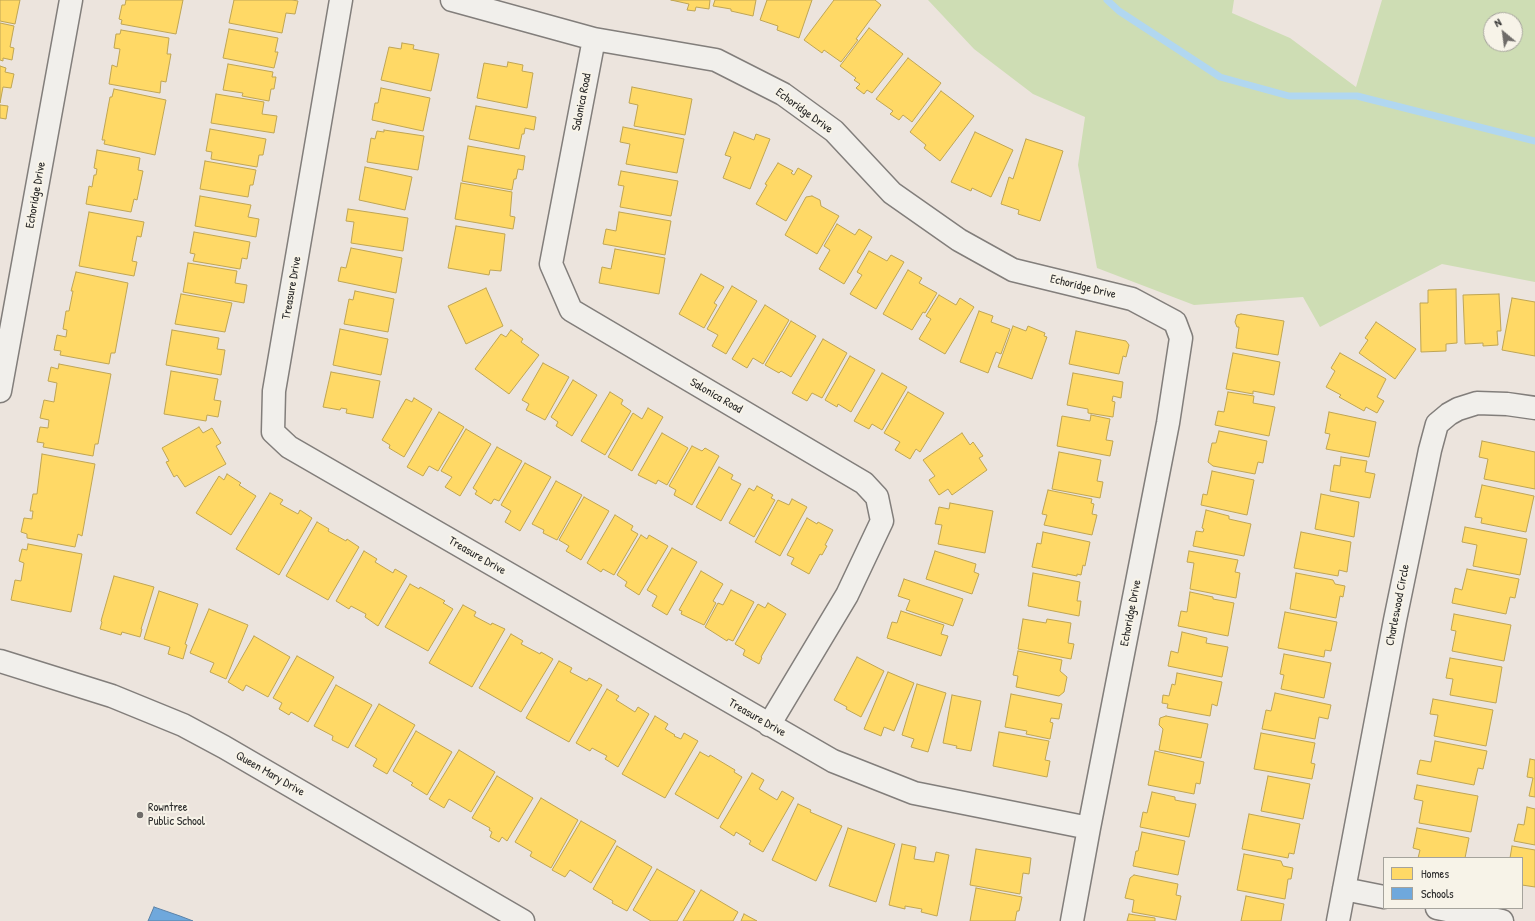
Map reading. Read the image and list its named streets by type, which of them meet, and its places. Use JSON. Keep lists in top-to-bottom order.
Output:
{
  "streets": {
    "street": [
      "Salonica Road",
      "Echoridge Drive",
      "Treasure Drive",
      "Charleswood Circle",
      "Queen Mary Drive"
    ]
  },
  "crossings": [
    ["Salonica Road", "Echoridge Drive"],
    ["Salonica Road", "Treasure Drive"],
    ["Echoridge Drive", "Treasure Drive"]
  ],
  "places": ["Rowntree Public School"],
  "legend": ["Homes", "Schools"],
  "north": "top left"
}
